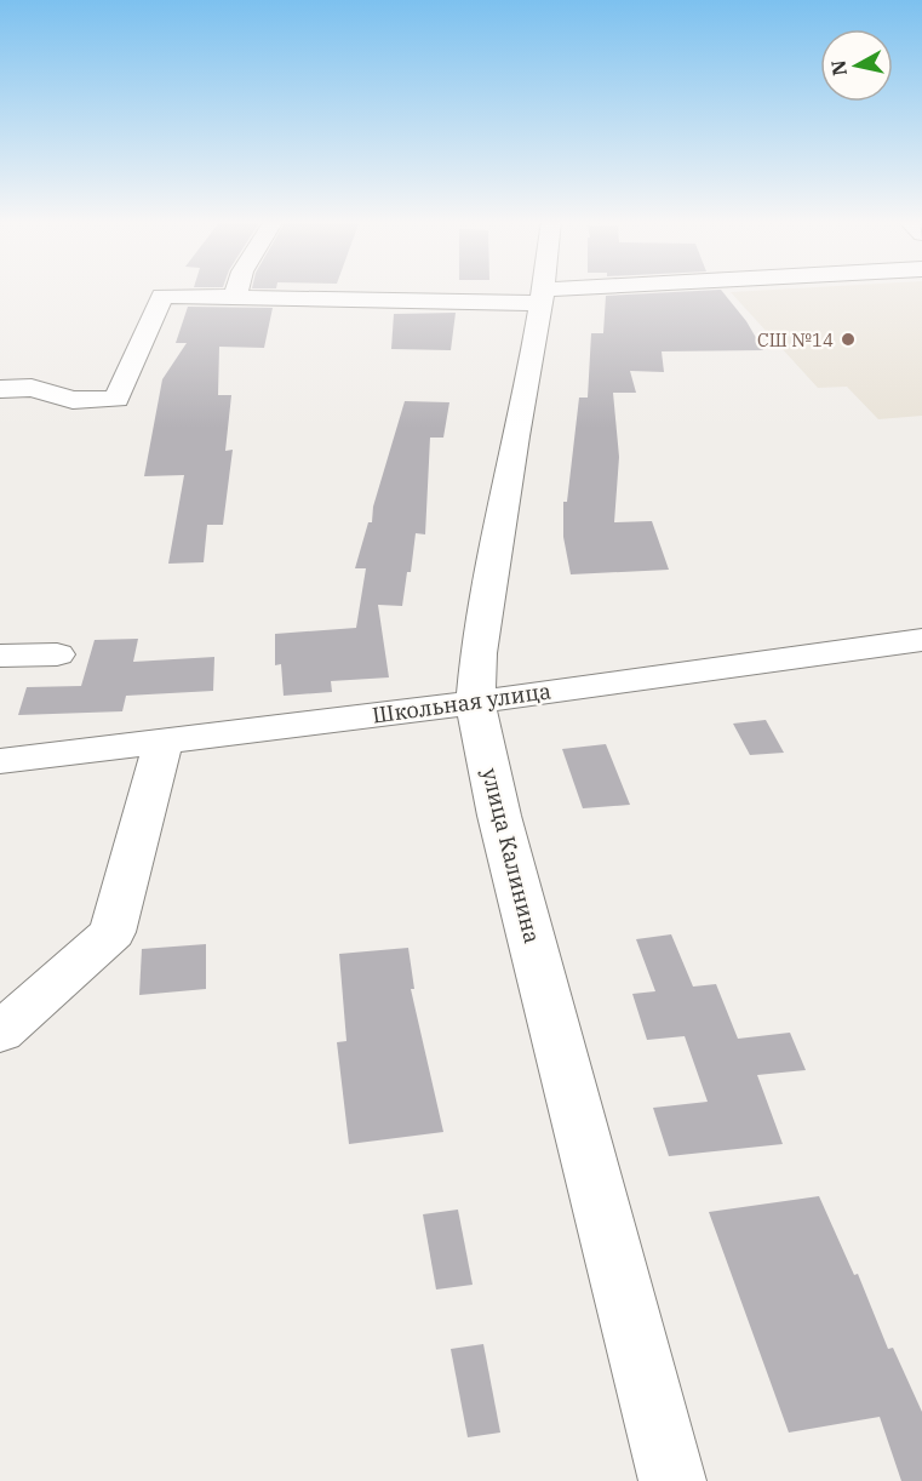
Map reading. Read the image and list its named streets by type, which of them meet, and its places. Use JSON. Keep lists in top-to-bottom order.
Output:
{
  "streets": {
    "street": ["Школьная улица", "улица Калинина"]
  },
  "crossings": [
    ["Школьная улица", "улица Калинина"]
  ],
  "places": ["СШ №14"],
  "north": "left"
}
